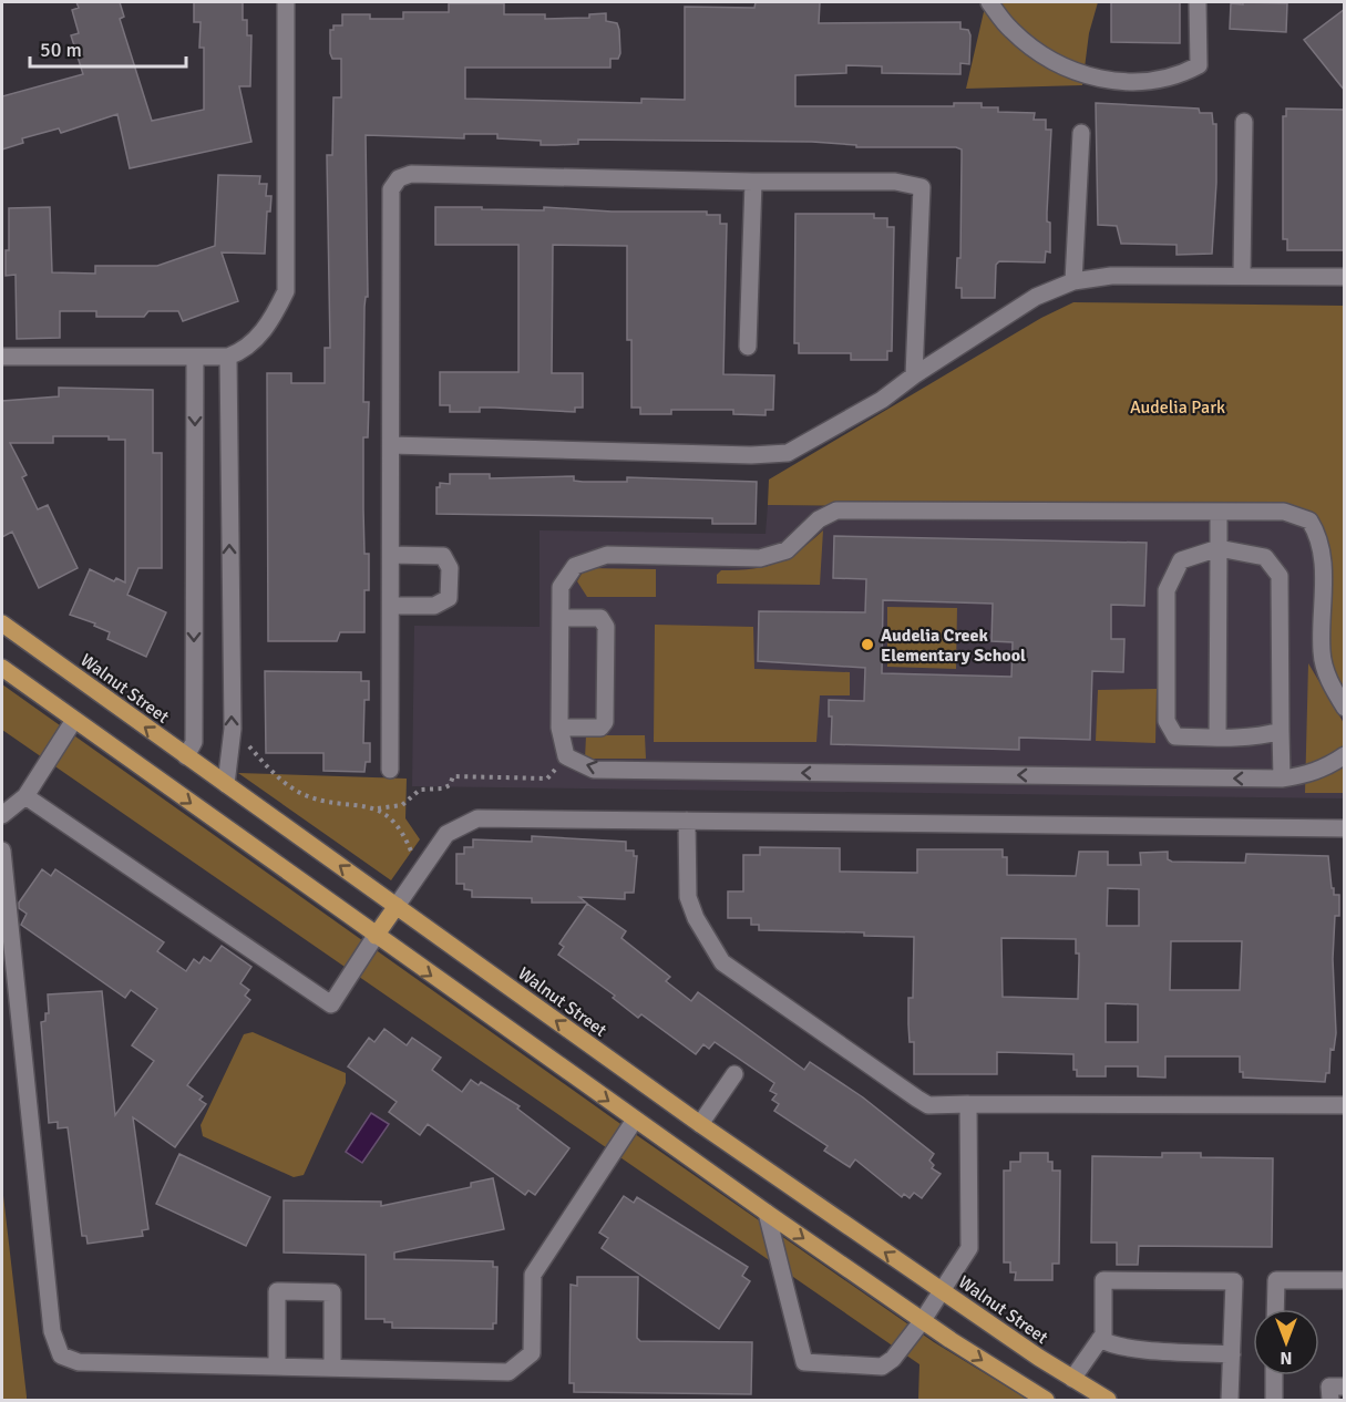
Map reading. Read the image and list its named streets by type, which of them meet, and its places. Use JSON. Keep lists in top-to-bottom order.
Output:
{
  "streets": {
    "main road": ["Walnut Street"]
  },
  "parks": ["Audelia Park"],
  "places": ["Audelia Creek Elementary School"],
  "scale_bar": "50 m",
  "north": "bottom"
}
